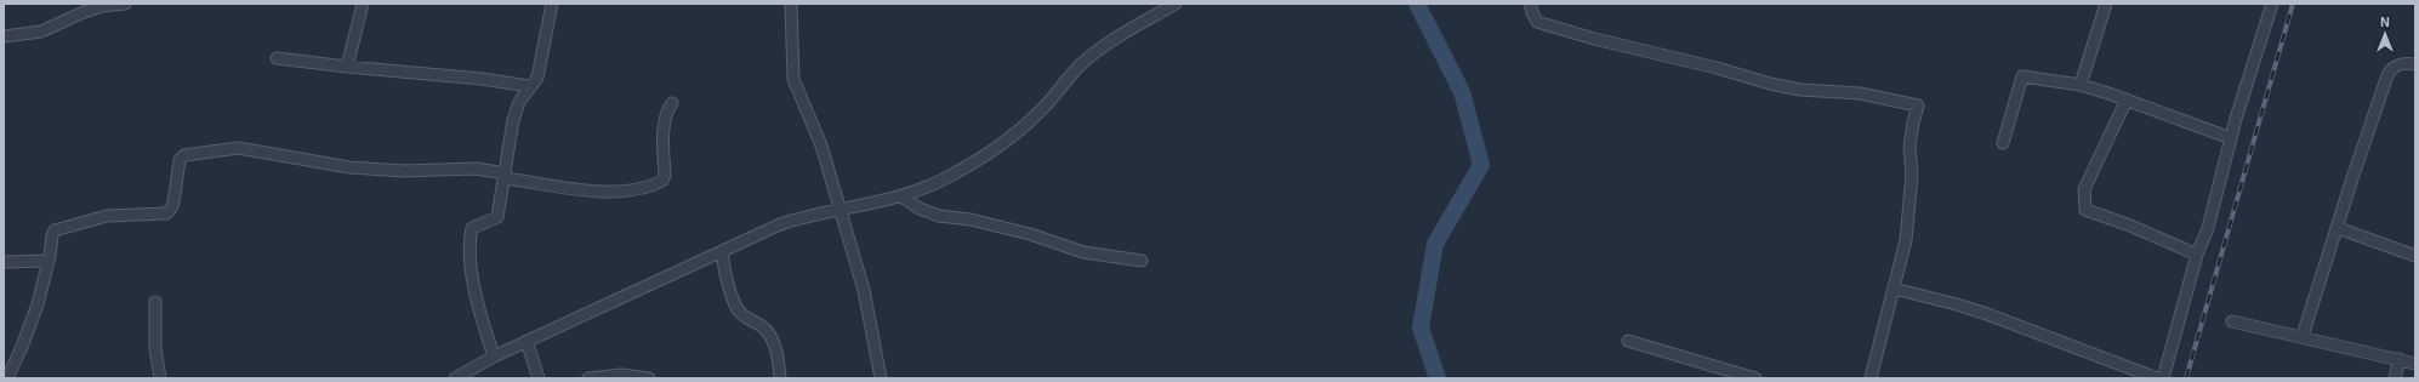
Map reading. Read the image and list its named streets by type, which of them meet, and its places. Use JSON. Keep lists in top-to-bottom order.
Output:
{
  "north": "top"
}
